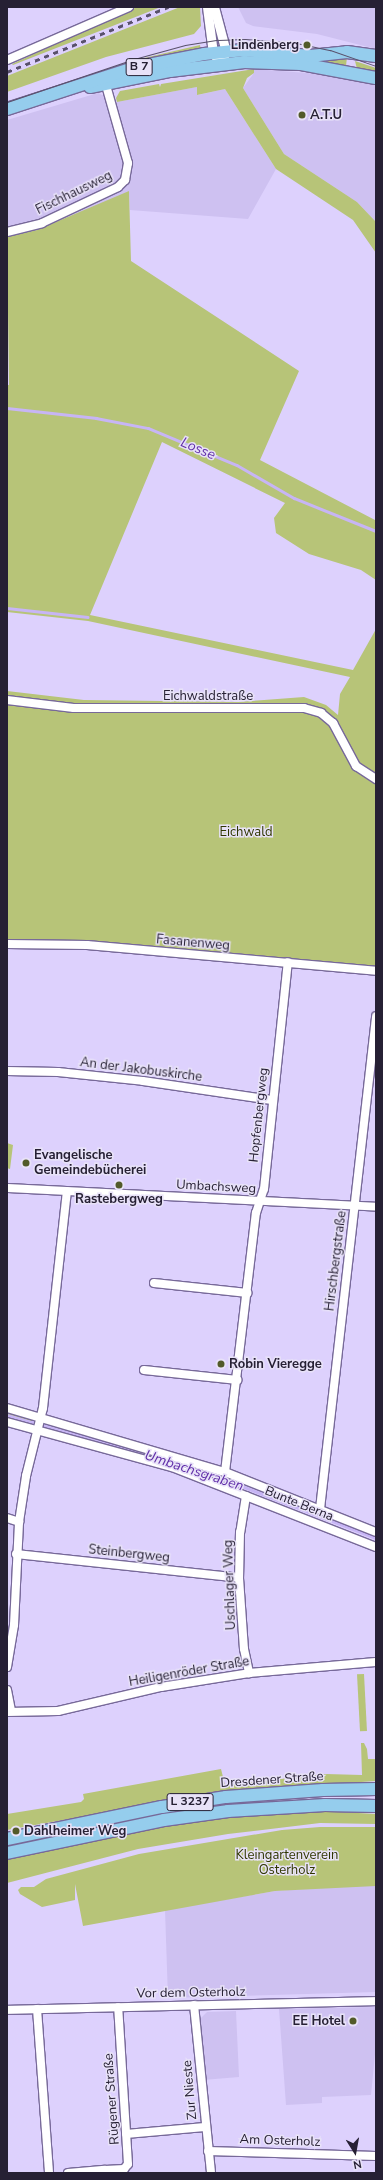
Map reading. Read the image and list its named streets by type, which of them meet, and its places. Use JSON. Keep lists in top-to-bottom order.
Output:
{
  "streets": {
    "main road": ["B 7", "Dresdener Straße", "L 3237"],
    "street": [
      "Fischhausweg",
      "Eichwaldstraße",
      "Fasanenweg",
      "An der Jakobuskirche",
      "Hopfenbergweg",
      "Umbachsweg",
      "Hirschbergstraße",
      "Bunte Berna",
      "Steinbergweg",
      "Uschlager Weg",
      "Heiligenröder Straße",
      "Vor dem Osterholz",
      "Zur Nieste",
      "Rügener Straße",
      "Am Osterholz"
    ]
  },
  "crossings": [
    ["B 7", "Fischhausweg"],
    ["Fasanenweg", "Hopfenbergweg"],
    ["An der Jakobuskirche", "Hopfenbergweg"],
    ["Hopfenbergweg", "Umbachsweg"],
    ["Hopfenbergweg", "Bunte Berna"],
    ["Umbachsweg", "Hirschbergstraße"],
    ["Hirschbergstraße", "Bunte Berna"],
    ["Bunte Berna", "Uschlager Weg"],
    ["Steinbergweg", "Uschlager Weg"],
    ["Uschlager Weg", "Heiligenröder Straße"],
    ["Vor dem Osterholz", "Zur Nieste"],
    ["Vor dem Osterholz", "Rügener Straße"],
    ["Zur Nieste", "Am Osterholz"]
  ],
  "water": ["Losse", "Umbachsgraben"],
  "parks": ["Eichwald", "Kleingartenverein Osterholz"],
  "places": [
    "Lindenberg",
    "A.T.U",
    "Evangelische Gemeindebücherei",
    "Rastebergweg",
    "Robin Vieregge",
    "Dahlheimer Weg",
    "EE Hotel"
  ],
  "north": "bottom"
}
